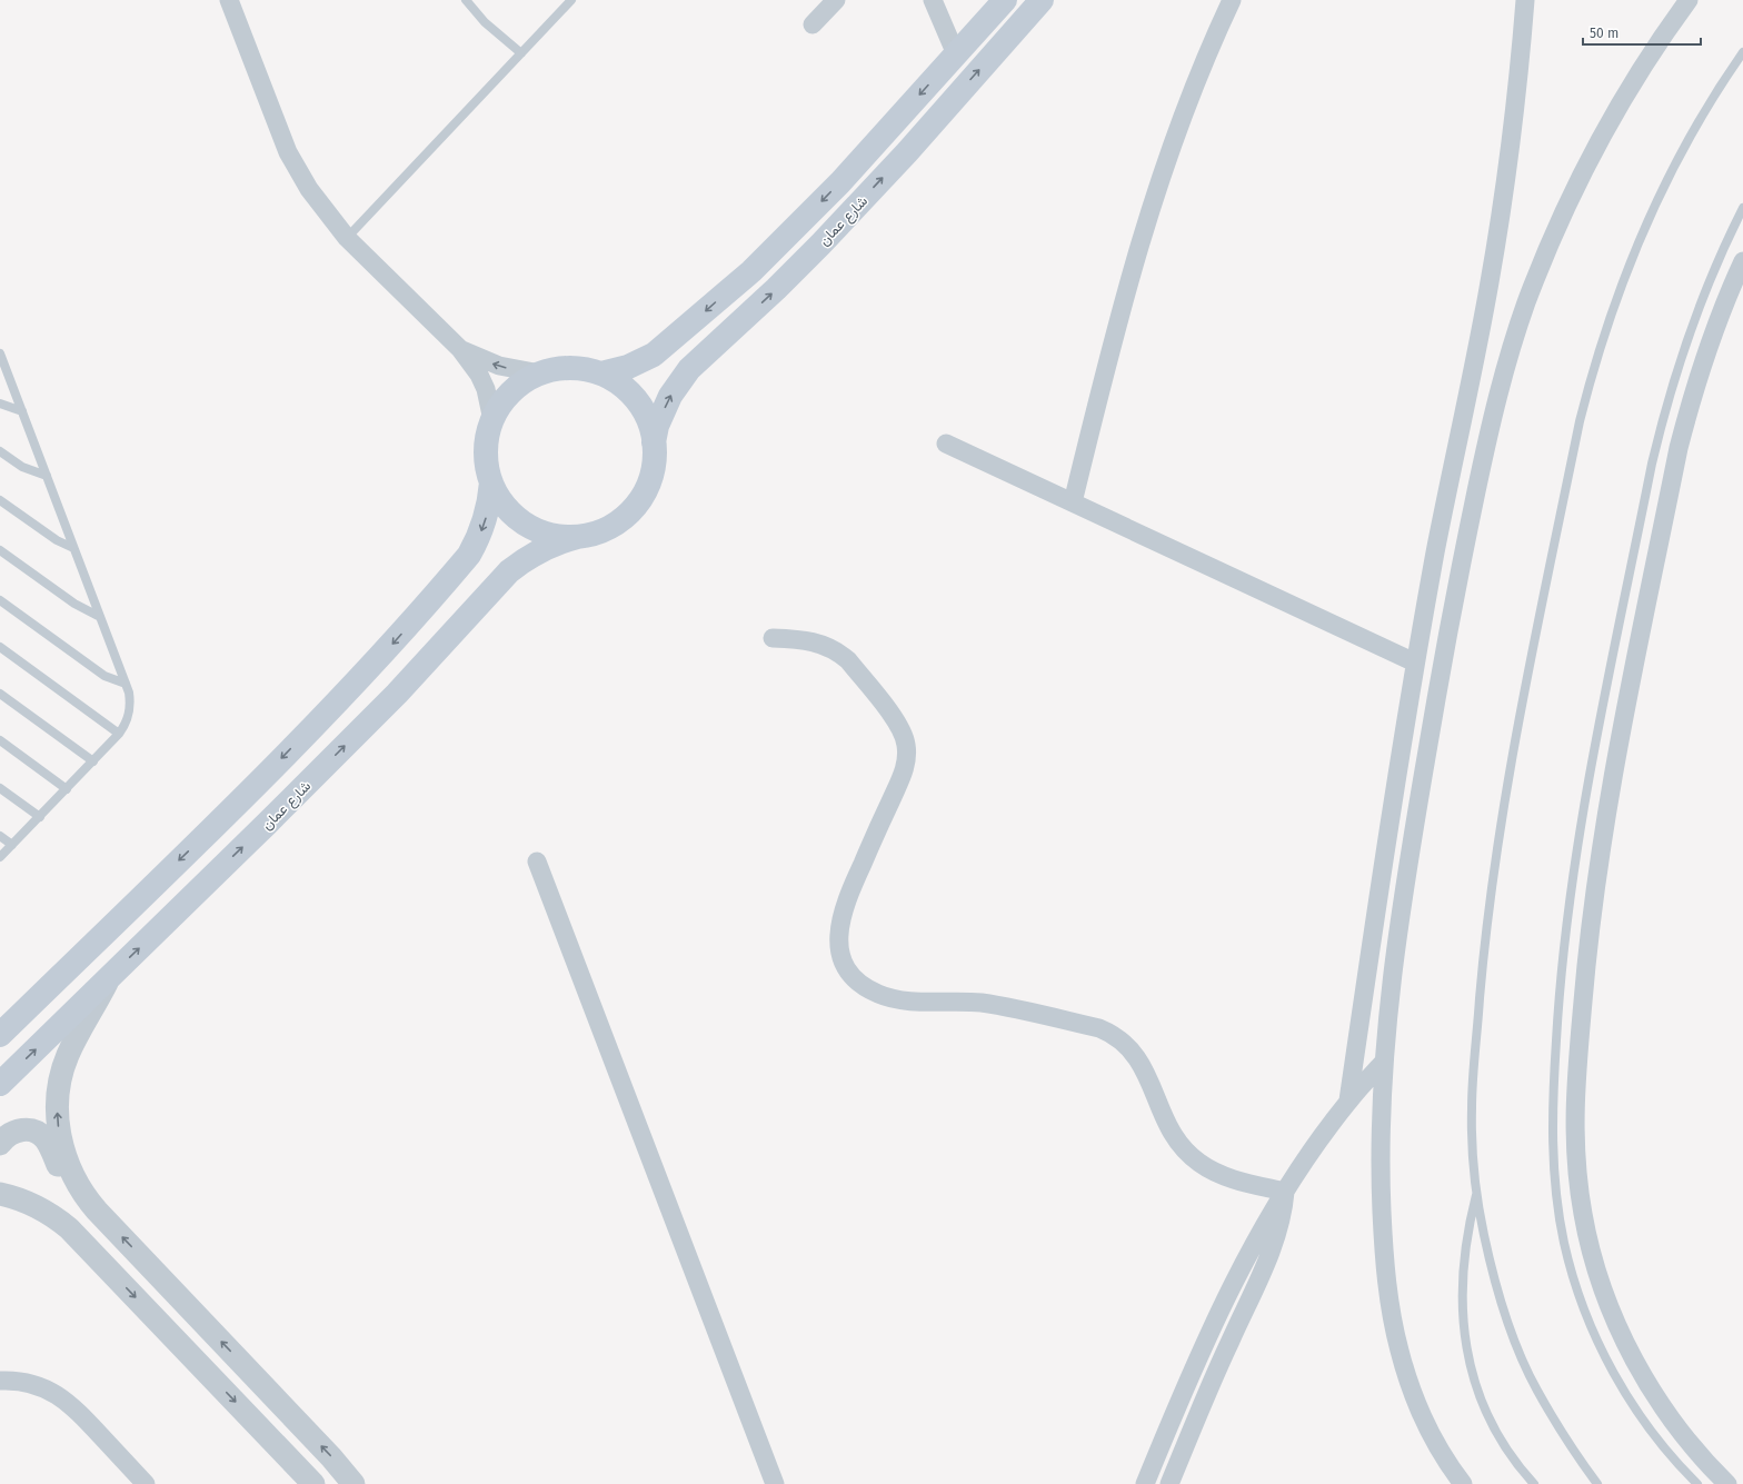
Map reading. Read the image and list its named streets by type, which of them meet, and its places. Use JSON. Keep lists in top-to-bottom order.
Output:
{
  "streets": {
    "main road": ["شارع عمان"]
  },
  "scale_bar": "50 m"
}
